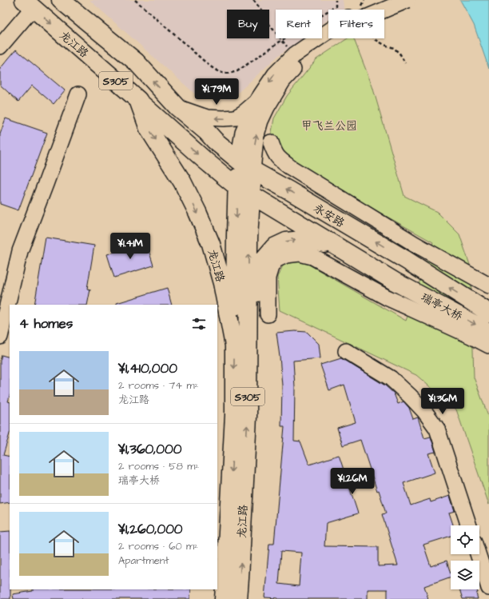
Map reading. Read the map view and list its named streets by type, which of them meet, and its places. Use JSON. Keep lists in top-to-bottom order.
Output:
{
  "streets": {
    "main road": [
      "龙江路",
      "S305",
      "永安路",
      "瑞亭大桥"
    ]
  },
  "crossings": [
    ["龙江路", "永安路"],
    ["S305", "永安路"],
    ["永安路", "瑞亭大桥"]
  ],
  "parks": ["甲飞兰公园"],
  "page": {
    "chip": ["Buy", "Rent", "Filters"],
    "price": [
      "¥1.79M",
      "¥1.41M",
      "¥1.36M",
      "¥1.26M"
    ],
    "heading": "4 homes",
    "list": [
      {
        "name": "¥1,410,000",
        "note": "2 rooms · 74 m² · 龙江路"
      },
      {
        "name": "¥1,360,000",
        "note": "2 rooms · 58 m² · 瑞亭大桥"
      },
      {
        "name": "¥1,260,000",
        "note": "2 rooms · 60 m² · Apartment"
      }
    ]
  }
}
